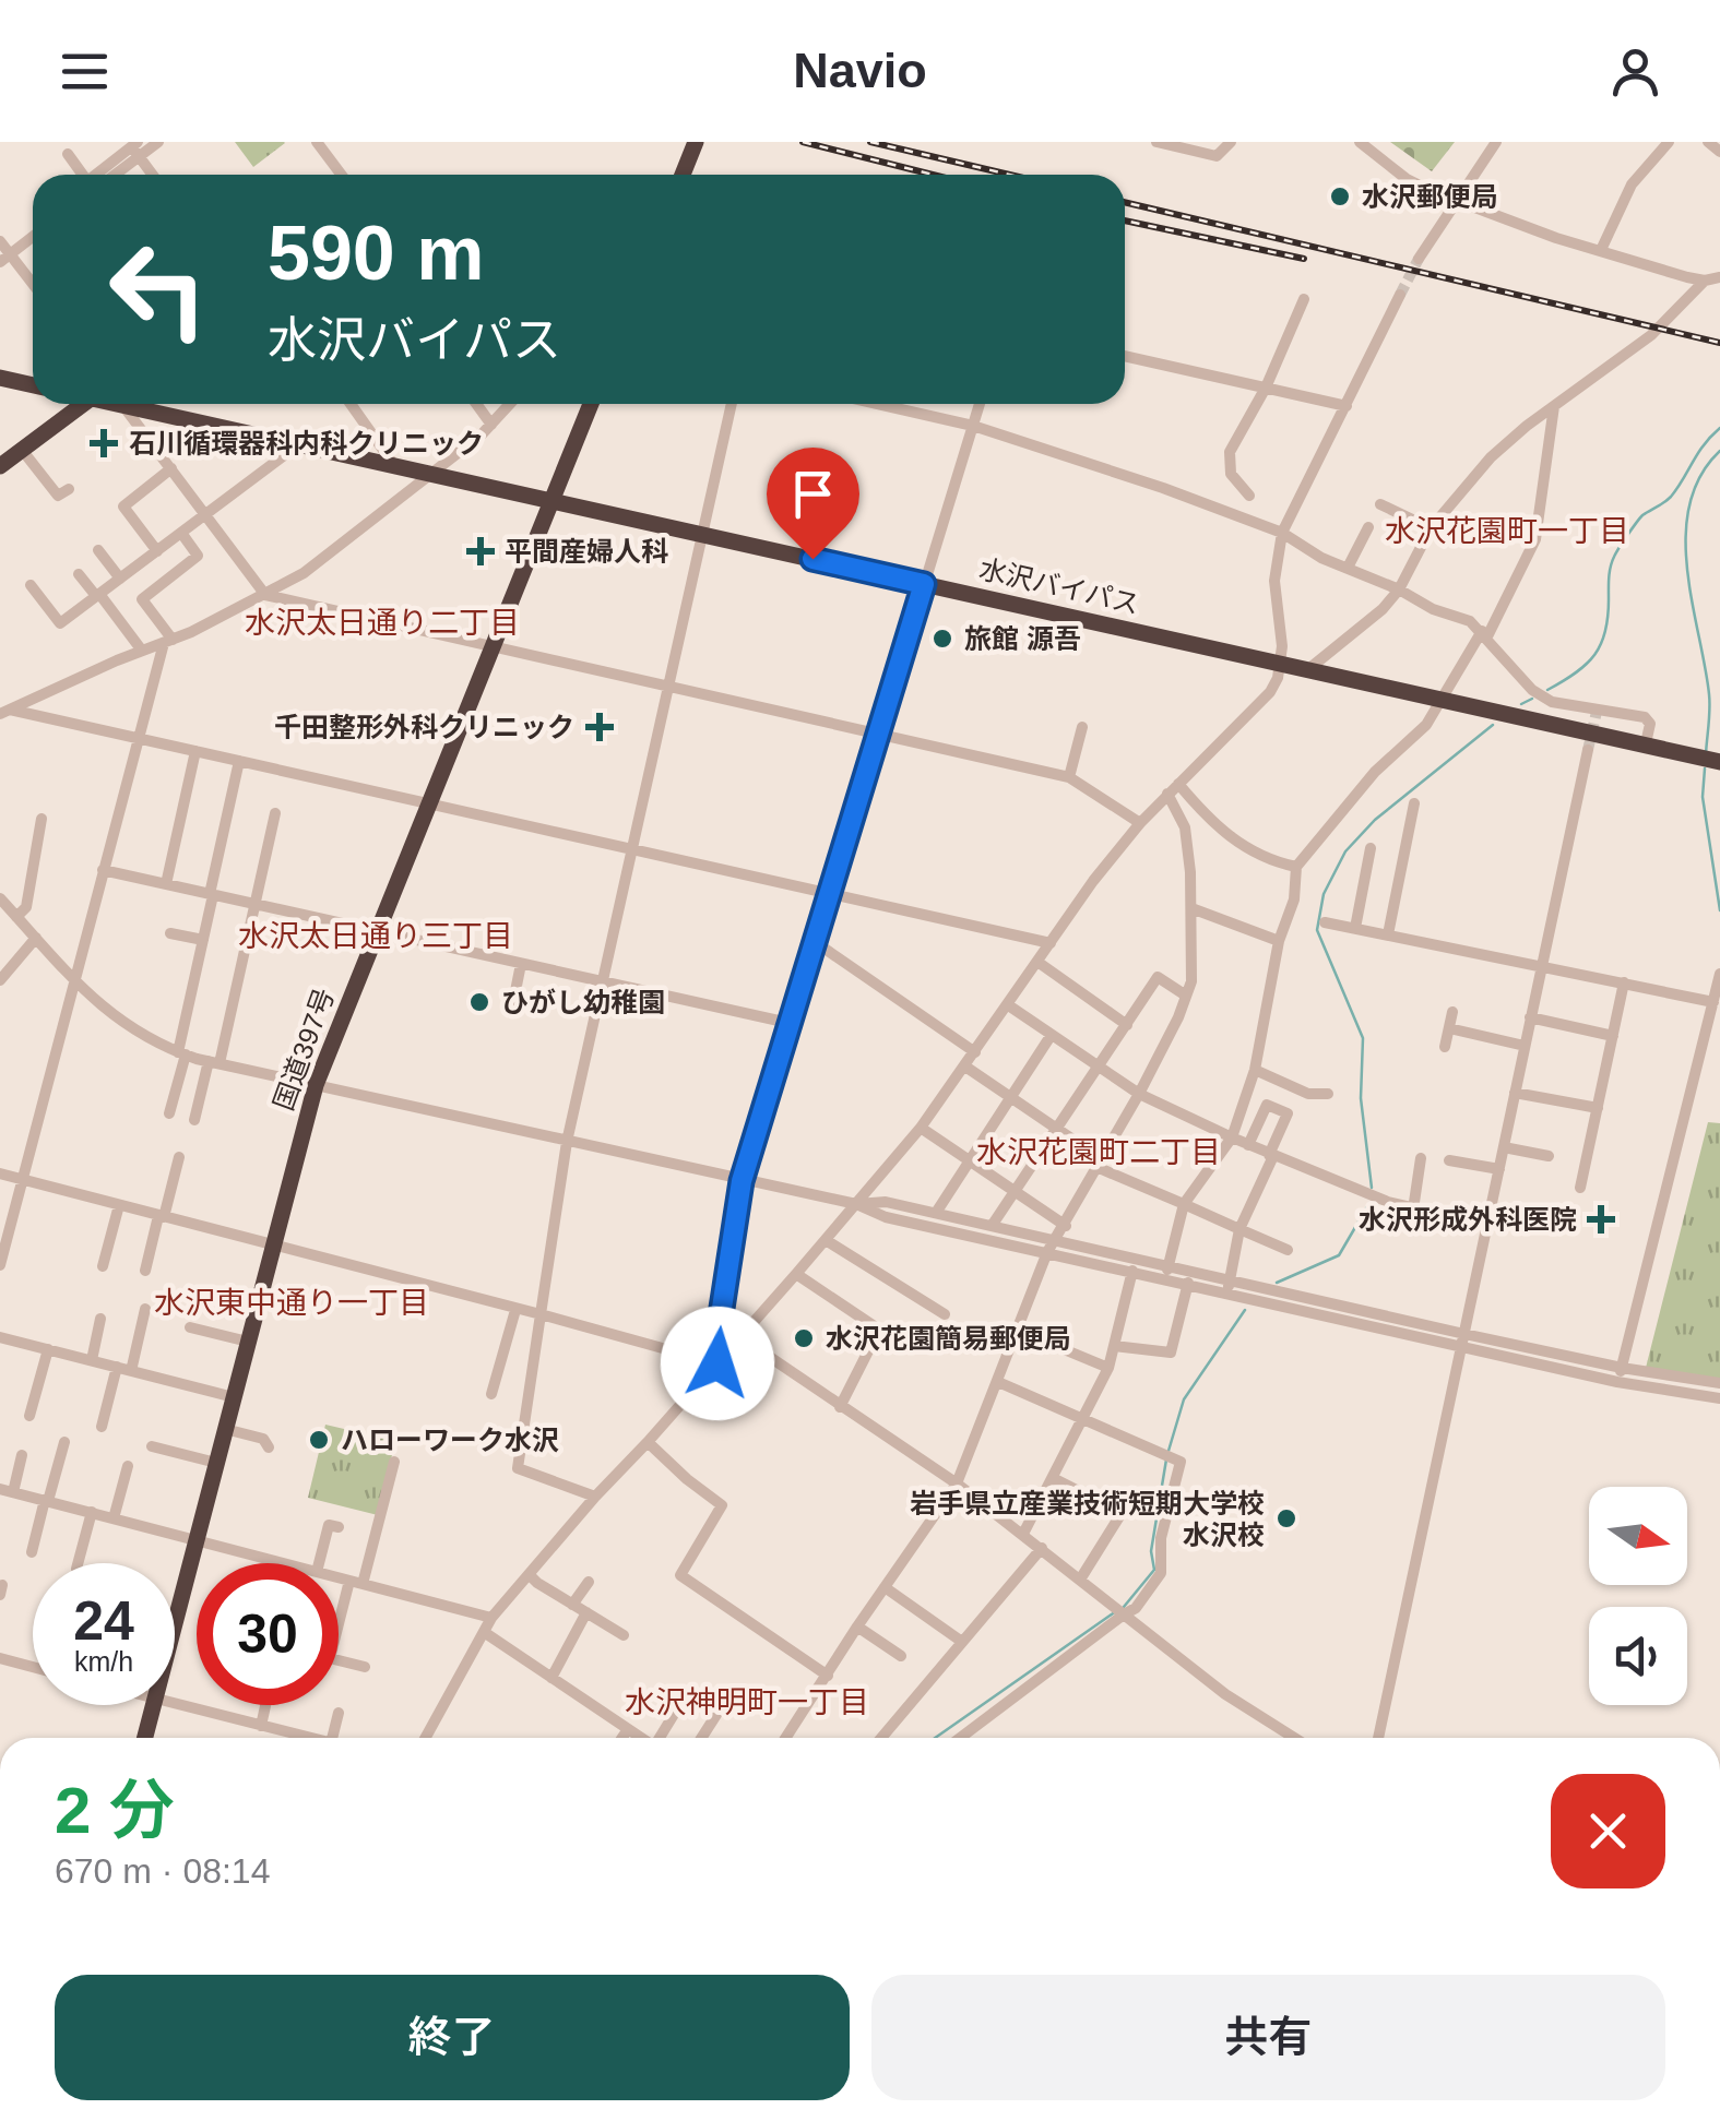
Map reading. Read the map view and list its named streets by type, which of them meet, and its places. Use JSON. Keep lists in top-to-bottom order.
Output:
{
  "streets": {
    "highway": ["水沢バイパス", "国道397号"]
  },
  "crossings": [
    ["水沢バイパス", "国道397号"]
  ],
  "districts": [
    "水沢花園町一丁目",
    "水沢太日通り二丁目",
    "水沢太日通り三丁目",
    "水沢花園町二丁目",
    "水沢東中通り一丁目",
    "水沢神明町一丁目"
  ],
  "places": {
    "other": [
      "水沢郵便局",
      "旅館 源吾",
      "ひがし幼稚園",
      "水沢花園簡易郵便局",
      "ハローワーク水沢",
      "岩手県立産業技術短期大学校 水沢校"
    ],
    "health": [
      "石川循環器科内科クリニック",
      "平間産婦人科",
      "千田整形外科クリニック",
      "水沢形成外科医院"
    ]
  },
  "north": "right",
  "page": {
    "header": "Navio",
    "turn": ["590 m", "水沢バイパス"],
    "speed": "24 km/h",
    "limit": "30",
    "heading": ["2 分", "670 m · 08:14"],
    "buttons": ["終了", "共有"]
  }
}
